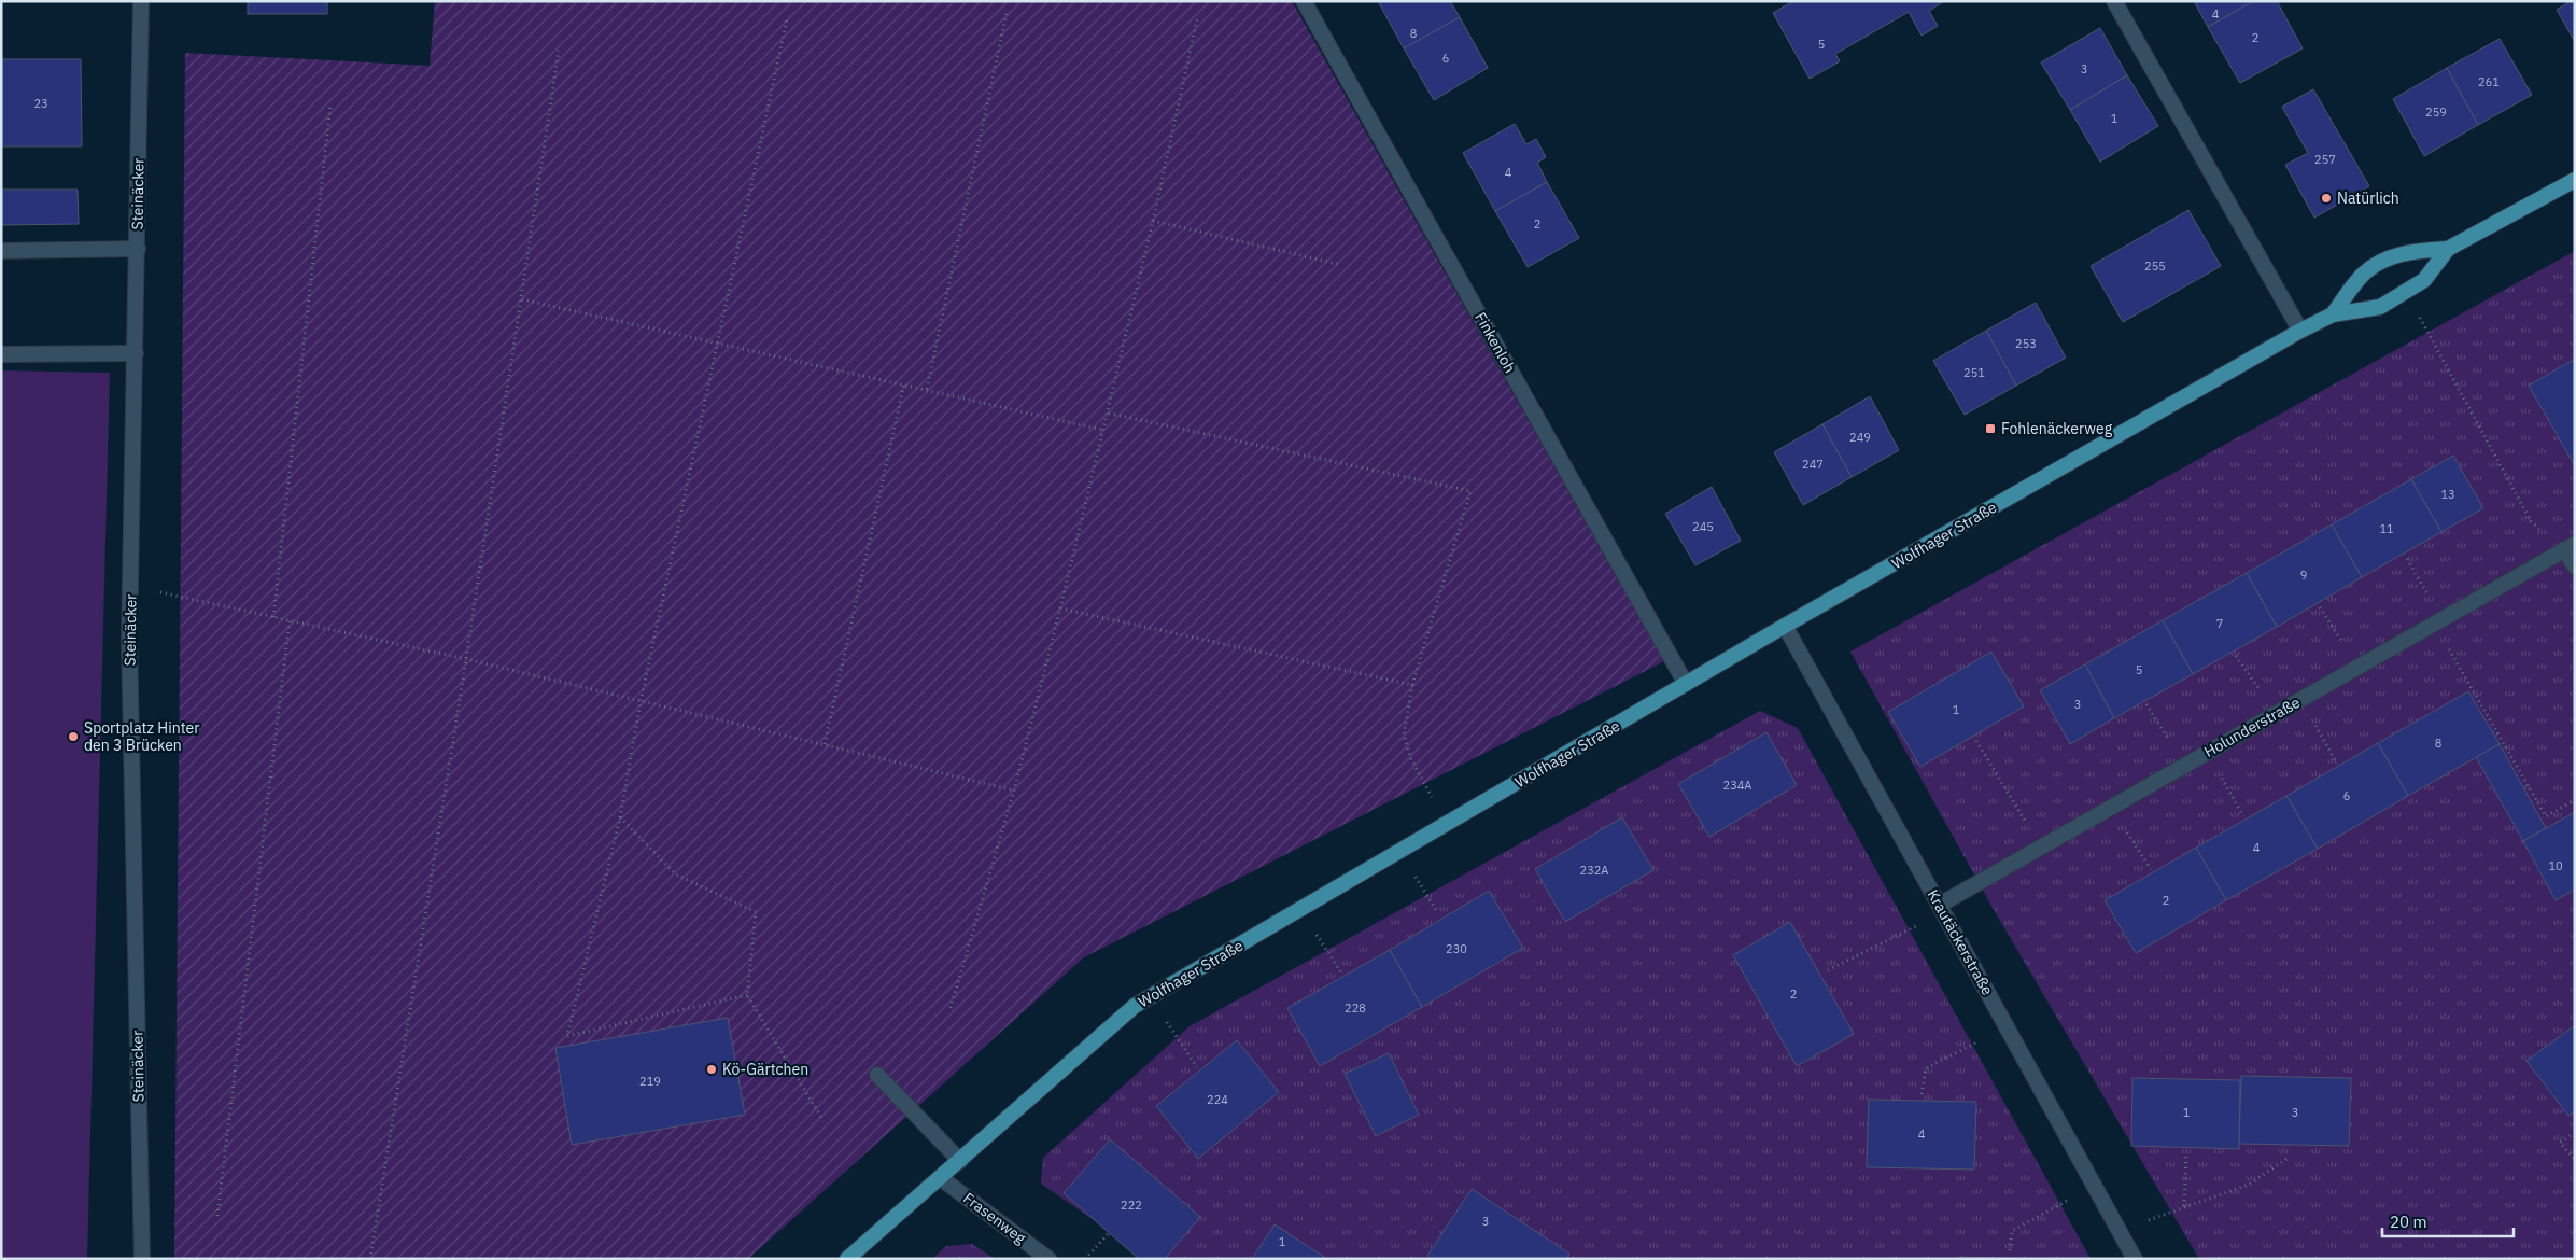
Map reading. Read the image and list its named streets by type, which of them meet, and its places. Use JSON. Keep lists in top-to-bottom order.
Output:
{
  "streets": {
    "main road": ["Wolfhager Straße"],
    "street": [
      "Steinäcker",
      "Finkenloh",
      "Holunderstraße",
      "Krautäckerstraße",
      "Frasenweg"
    ]
  },
  "crossings": [
    ["Finkenloh", "Wolfhager Straße"],
    ["Wolfhager Straße", "Krautäckerstraße"],
    ["Wolfhager Straße", "Frasenweg"],
    ["Holunderstraße", "Krautäckerstraße"]
  ],
  "places": {
    "other": ["Natürlich", "Sportplatz Hinter den 3 Brücken", "Kö-Gärtchen"],
    "transit": ["Fohlenäckerweg"]
  },
  "house_numbers": [
    "4",
    "8",
    "2",
    "5",
    "6",
    "3",
    "261",
    "23",
    "259",
    "1",
    "257",
    "4",
    "2",
    "255",
    "253",
    "251",
    "249",
    "247",
    "13",
    "245",
    "11",
    "9",
    "7",
    "5",
    "3",
    "1",
    "8",
    "234A",
    "6",
    "4",
    "10",
    "232A",
    "2",
    "230",
    "2",
    "228",
    "219",
    "224",
    "1",
    "3",
    "4",
    "222",
    "3",
    "1"
  ],
  "scale_bar": "20 m"
}
